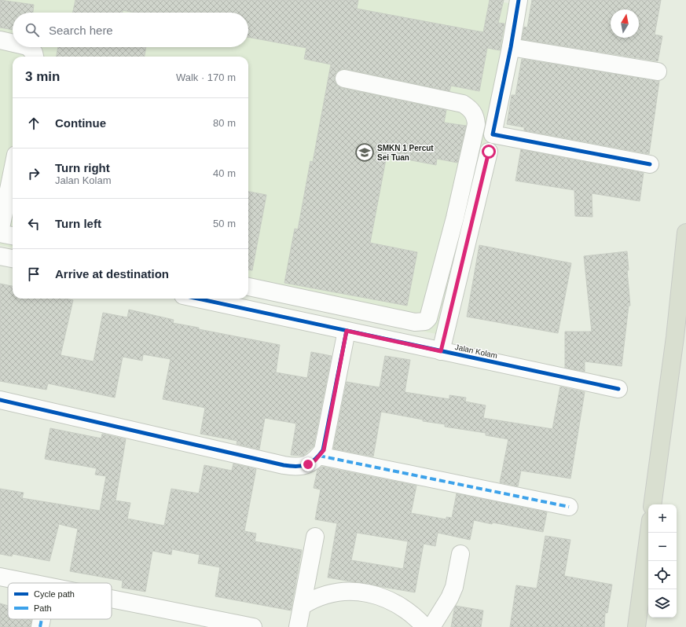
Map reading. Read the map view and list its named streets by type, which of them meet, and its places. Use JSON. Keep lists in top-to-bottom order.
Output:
{
  "streets": {
    "street": ["Jalan Kolam"]
  },
  "places": {
    "school or university": ["SMKN 1 Percut Sei Tuan"]
  },
  "legend": ["Cycle path", "Path"],
  "north": "top",
  "page": {
    "search": "Search here",
    "heading": ["3 min", "Walk · 170 m"],
    "list": [
      ["Continue", "80 m"],
      ["Turn right", "Jalan Kolam", "40 m"],
      ["Turn left", "50 m"],
      "Arrive at destination"
    ],
    "map_buttons": ["+", "−"]
  }
}
